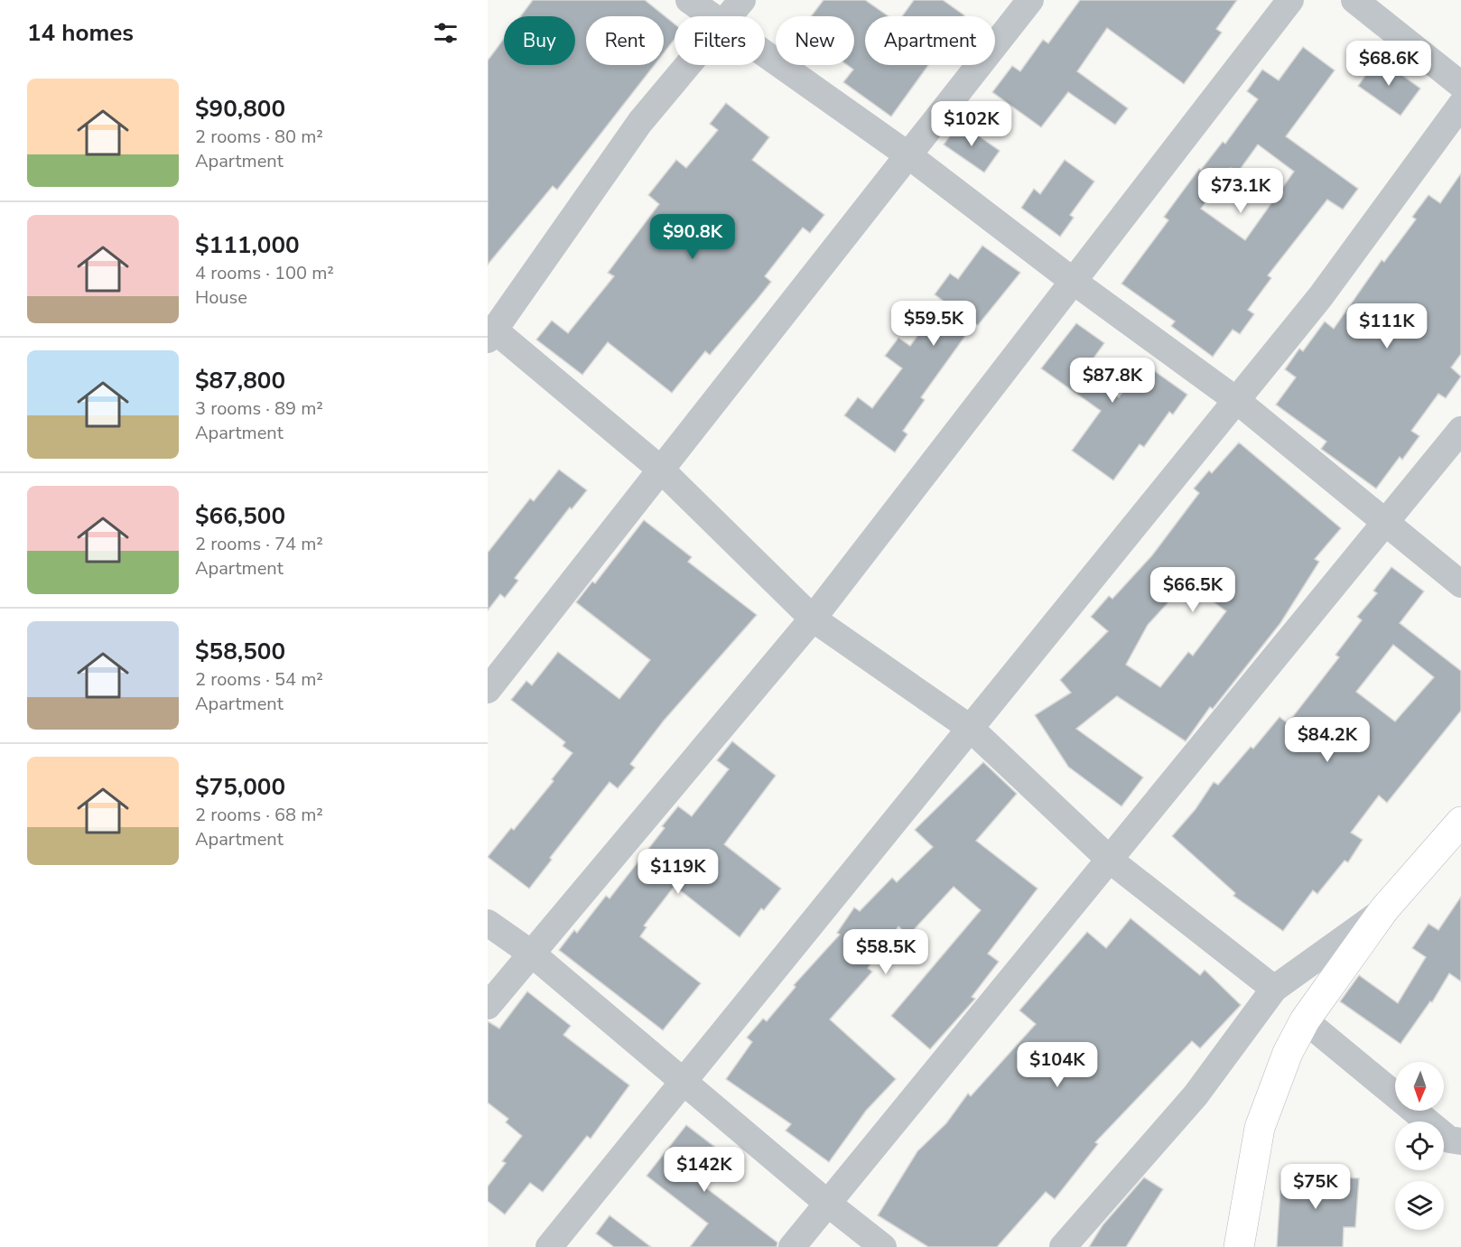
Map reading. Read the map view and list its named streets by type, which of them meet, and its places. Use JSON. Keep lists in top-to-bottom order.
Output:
{
  "north": "bottom",
  "page": {
    "heading": "14 homes",
    "chip": [
      "Buy",
      "Rent",
      "Filters",
      "New",
      "Apartment"
    ],
    "price": [
      "$68.6K",
      "$102K",
      "$73.1K",
      "$90.8K",
      "$59.5K",
      "$111K",
      "$87.8K",
      "$66.5K",
      "$84.2K",
      "$119K",
      "$58.5K",
      "$104K",
      "$142K",
      "$75K"
    ],
    "list": [
      {
        "name": "$90,800",
        "note": "2 rooms · 80 m² · Apartment"
      },
      {
        "name": "$111,000",
        "note": "4 rooms · 100 m² · House"
      },
      {
        "name": "$87,800",
        "note": "3 rooms · 89 m² · Apartment"
      },
      {
        "name": "$66,500",
        "note": "2 rooms · 74 m² · Apartment"
      },
      {
        "name": "$58,500",
        "note": "2 rooms · 54 m² · Apartment"
      },
      {
        "name": "$75,000",
        "note": "2 rooms · 68 m² · Apartment"
      }
    ]
  }
}
